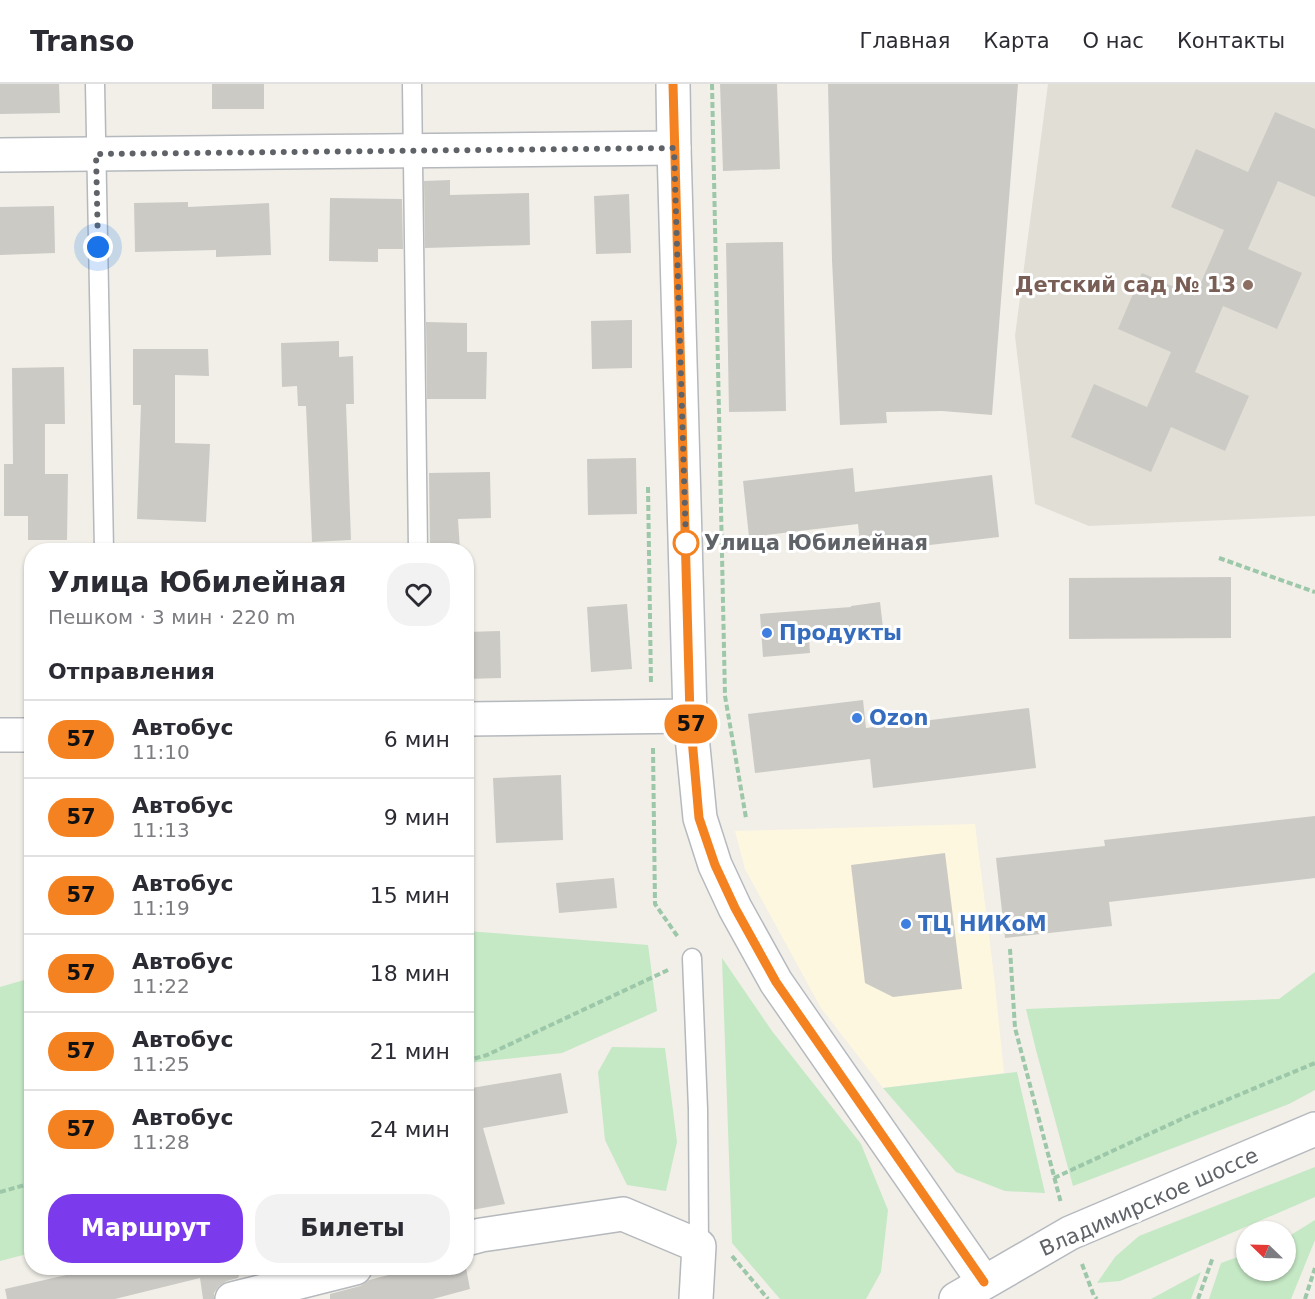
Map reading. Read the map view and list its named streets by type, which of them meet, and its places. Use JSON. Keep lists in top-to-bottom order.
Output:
{
  "streets": {
    "main road": ["Владимирское шоссе"]
  },
  "places": [
    "Детский сад № 13",
    "Улица Юбилейная",
    "Продукты",
    "Ozon",
    "ТЦ НИКоМ"
  ],
  "lines": ["bus line 57"],
  "north": "top left",
  "page": {
    "header": "Transo",
    "nav": [
      "Главная",
      "Карта",
      "О нас",
      "Контакты"
    ],
    "on_map": "57",
    "heading": [
      ["Улица Юбилейная", "Пешком · 3 мин · 220 m"],
      "Отправления"
    ],
    "list": [
      {
        "mark": "57",
        "name": "Автобус",
        "note": "11:10",
        "value": "6 мин"
      },
      {
        "mark": "57",
        "name": "Автобус",
        "note": "11:13",
        "value": "9 мин"
      },
      {
        "mark": "57",
        "name": "Автобус",
        "note": "11:19",
        "value": "15 мин"
      },
      {
        "mark": "57",
        "name": "Автобус",
        "note": "11:22",
        "value": "18 мин"
      },
      {
        "mark": "57",
        "name": "Автобус",
        "note": "11:25",
        "value": "21 мин"
      },
      {
        "mark": "57",
        "name": "Автобус",
        "note": "11:28",
        "value": "24 мин"
      }
    ],
    "buttons": ["Маршрут", "Билеты"]
  }
}
